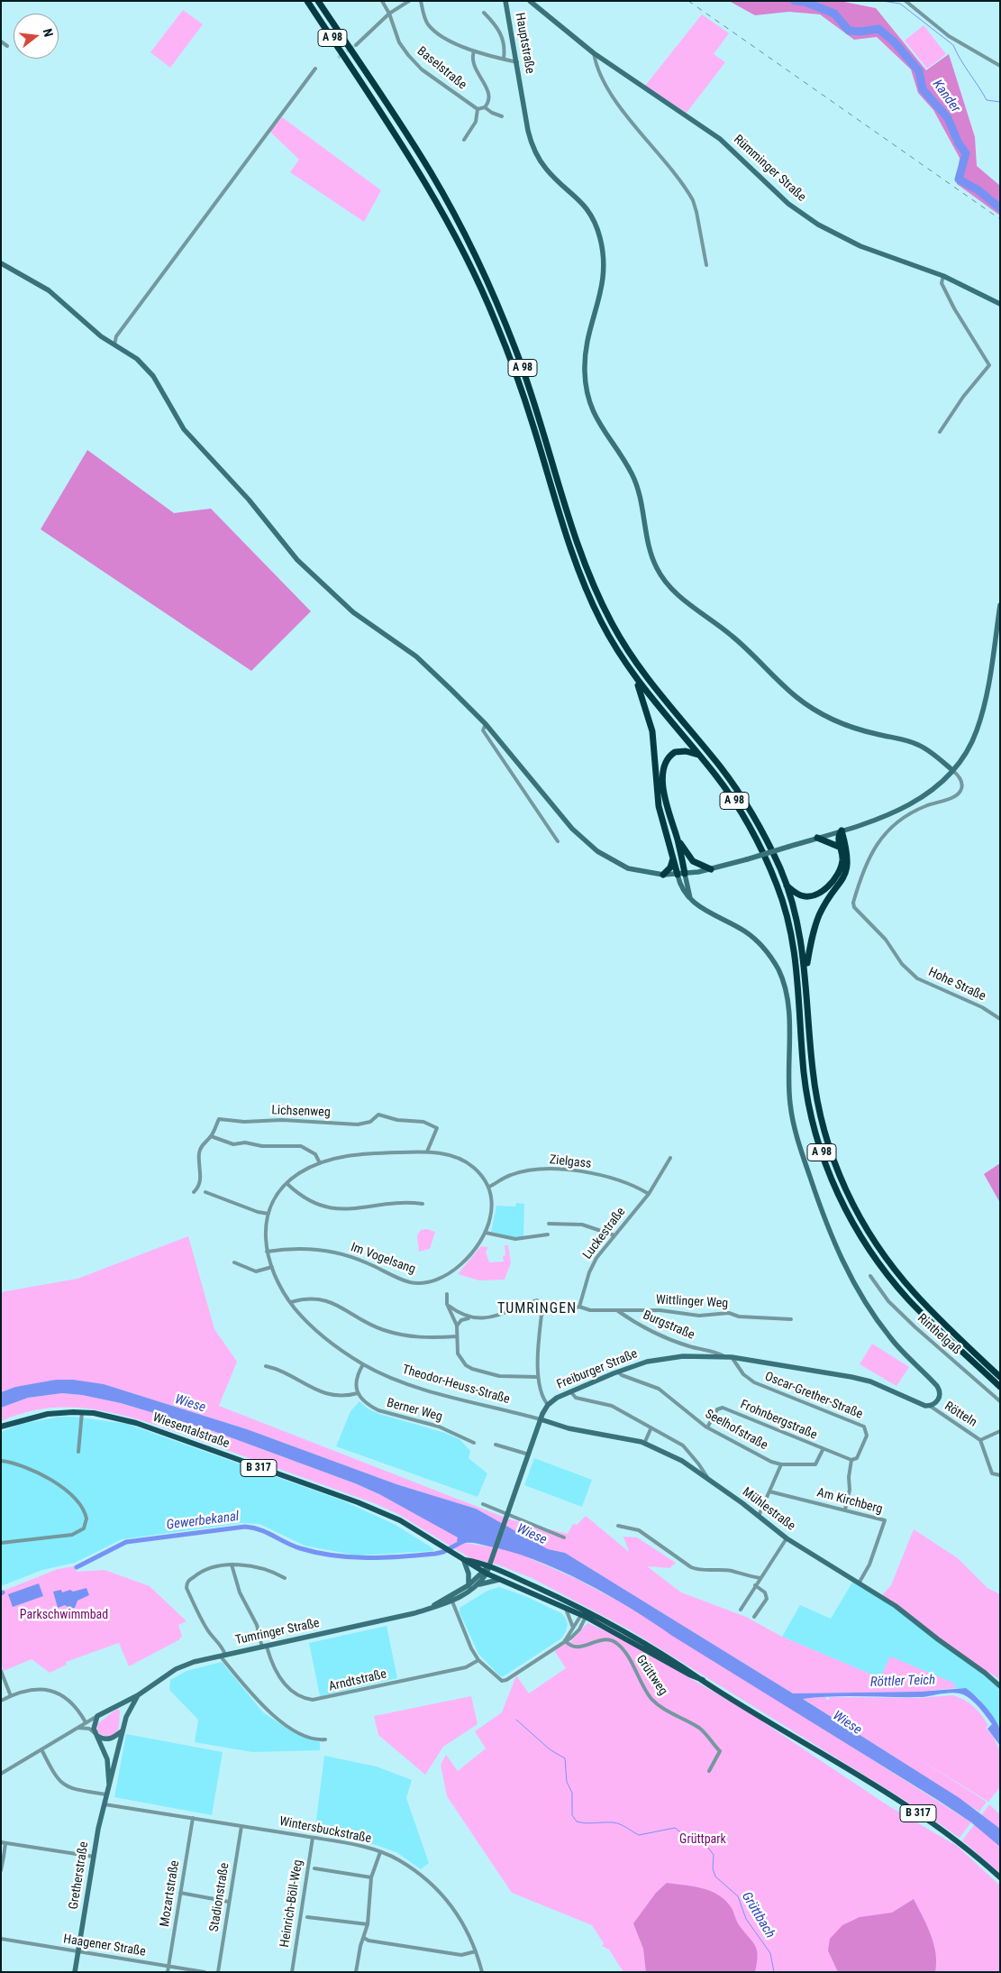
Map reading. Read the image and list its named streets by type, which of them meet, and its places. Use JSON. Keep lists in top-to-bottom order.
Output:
{
  "streets": {
    "highway": ["A 98"],
    "main road": ["Wiesentalstraße", "B 317"],
    "street": [
      "Hauptstraße",
      "Baselstraße",
      "Rümminger Straße",
      "Hohe Straße",
      "Lichsenweg",
      "Zielgass",
      "Luckestraße",
      "Im Vogelsang",
      "Wittlinger Weg",
      "Burgstraße",
      "Rinthelgaß",
      "Freiburger Straße",
      "Theodor-Heuss-Straße",
      "Oscar-Grether-Straße",
      "Berner Weg",
      "Rötteln",
      "Frohnbergstraße",
      "Seelhofstraße",
      "Am Kirchberg",
      "Mühlestraße",
      "Tumringer Straße",
      "Grüttweg",
      "Arndtstraße",
      "Wintersbuckstraße",
      "Gretherstraße",
      "Mozartstraße",
      "Stadionstraße",
      "Heinrich-Böll-Weg",
      "Haagener Straße"
    ]
  },
  "crossings": [
    ["Hauptstraße", "Hohe Straße"],
    ["Lichsenweg", "Theodor-Heuss-Straße"],
    ["Zielgass", "Luckestraße"],
    ["Zielgass", "Im Vogelsang"],
    ["Zielgass", "Theodor-Heuss-Straße"],
    ["Im Vogelsang", "Theodor-Heuss-Straße"],
    ["Wittlinger Weg", "Burgstraße"],
    ["Burgstraße", "Freiburger Straße"],
    ["Freiburger Straße", "Theodor-Heuss-Straße"],
    ["Freiburger Straße", "Oscar-Grether-Straße"],
    ["Freiburger Straße", "Rötteln"],
    ["Freiburger Straße", "Seelhofstraße"],
    ["Freiburger Straße", "B 317"],
    ["Freiburger Straße", "Mühlestraße"],
    ["Freiburger Straße", "Tumringer Straße"],
    ["Theodor-Heuss-Straße", "Mühlestraße"],
    ["Oscar-Grether-Straße", "Frohnbergstraße"],
    ["Oscar-Grether-Straße", "Am Kirchberg"],
    ["Frohnbergstraße", "Seelhofstraße"],
    ["Wiesentalstraße", "B 317"],
    ["B 317", "Tumringer Straße"],
    ["Am Kirchberg", "Mühlestraße"],
    ["Tumringer Straße", "Arndtstraße"],
    ["Tumringer Straße", "Gretherstraße"],
    ["Wintersbuckstraße", "Gretherstraße"],
    ["Wintersbuckstraße", "Mozartstraße"],
    ["Wintersbuckstraße", "Stadionstraße"],
    ["Wintersbuckstraße", "Heinrich-Böll-Weg"],
    ["Gretherstraße", "Haagener Straße"],
    ["Mozartstraße", "Haagener Straße"]
  ],
  "districts": ["TUMRINGEN"],
  "water": [
    "Kander",
    "Wiese",
    "Gewerbekanal",
    "Röttler Teich",
    "Grüttbach"
  ],
  "parks": ["Parkschwimmbad", "Grüttpark"],
  "north": "right"
}
